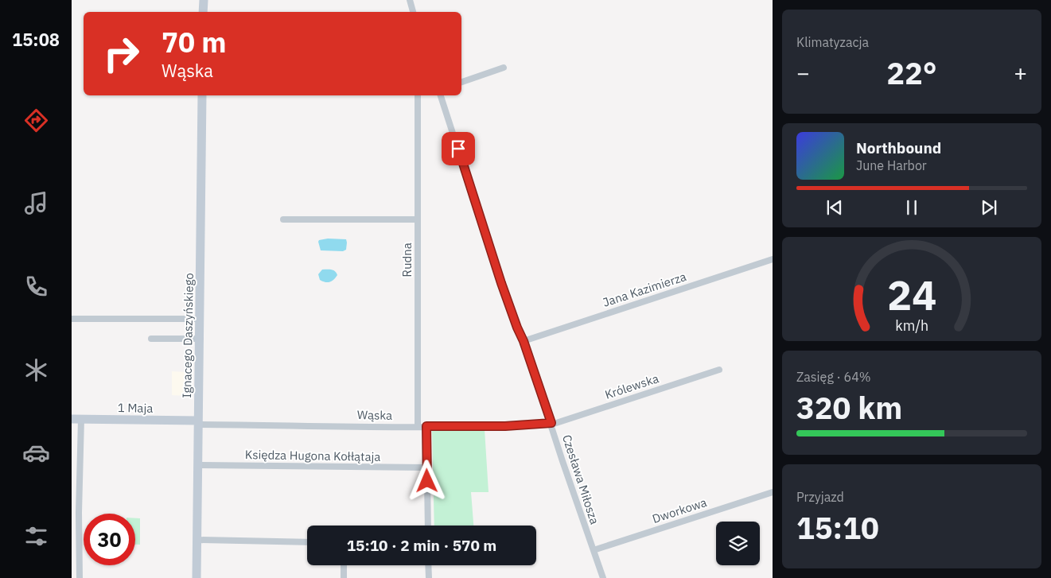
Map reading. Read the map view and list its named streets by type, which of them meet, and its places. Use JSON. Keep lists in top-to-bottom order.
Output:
{
  "streets": {
    "street": [
      "Rudna",
      "Jana Kazimierza",
      "Ignacego Daszyńskiego",
      "Królewska",
      "1 Maja",
      "Wąska",
      "Księdza Hugona Kołłątaja",
      "Czesława Miłosza",
      "Dworkowa"
    ]
  },
  "crossings": [
    ["Rudna", "Wąska"],
    ["Jana Kazimierza", "Czesława Miłosza"],
    ["Ignacego Daszyńskiego", "1 Maja"],
    ["Ignacego Daszyńskiego", "Wąska"],
    ["Ignacego Daszyńskiego", "Księdza Hugona Kołłątaja"],
    ["Królewska", "Wąska"],
    ["Królewska", "Czesława Miłosza"],
    ["1 Maja", "Wąska"],
    ["Wąska", "Czesława Miłosza"],
    ["Czesława Miłosza", "Dworkowa"]
  ],
  "page": {
    "tabs": "15:08",
    "tile": [
      "Klimatyzacja",
      ["Zasięg · 64%", "320 km"],
      ["Przyjazd", "15:10"]
    ],
    "turn": ["70 m", "Wąska"],
    "heat": ["−", "22°", "+"],
    "song": ["Northbound", "June Harbor"],
    "limit": "30",
    "trip": "15:10 · 2 min · 570 m",
    "gauge": ["24", "km/h"]
  }
}
